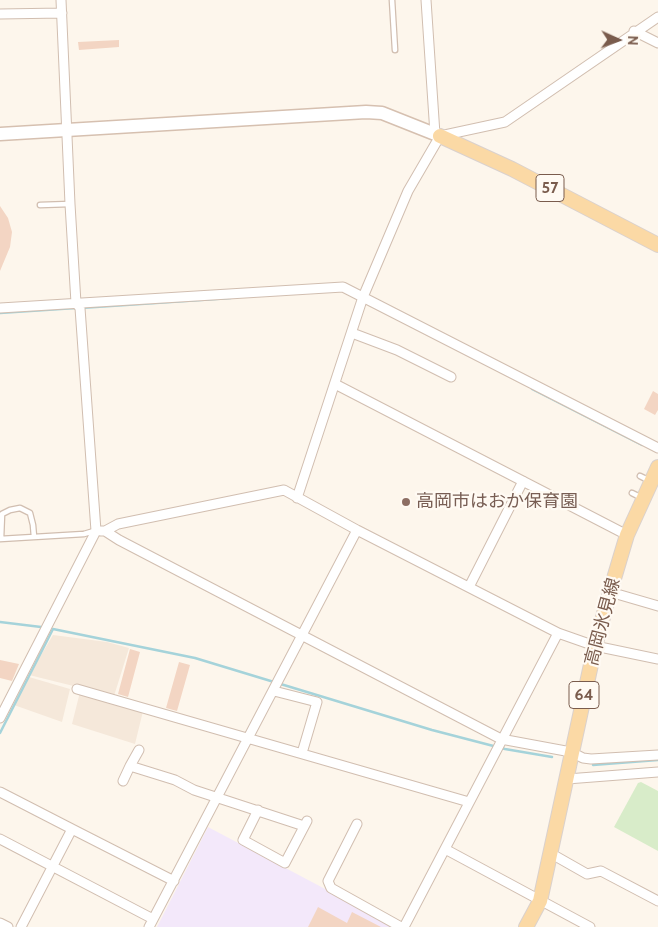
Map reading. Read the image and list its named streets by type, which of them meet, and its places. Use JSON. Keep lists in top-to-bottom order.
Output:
{
  "streets": {
    "main road": ["57", "高岡氷見線", "64"]
  },
  "places": ["高岡市はおか保育園"],
  "north": "right"
}
